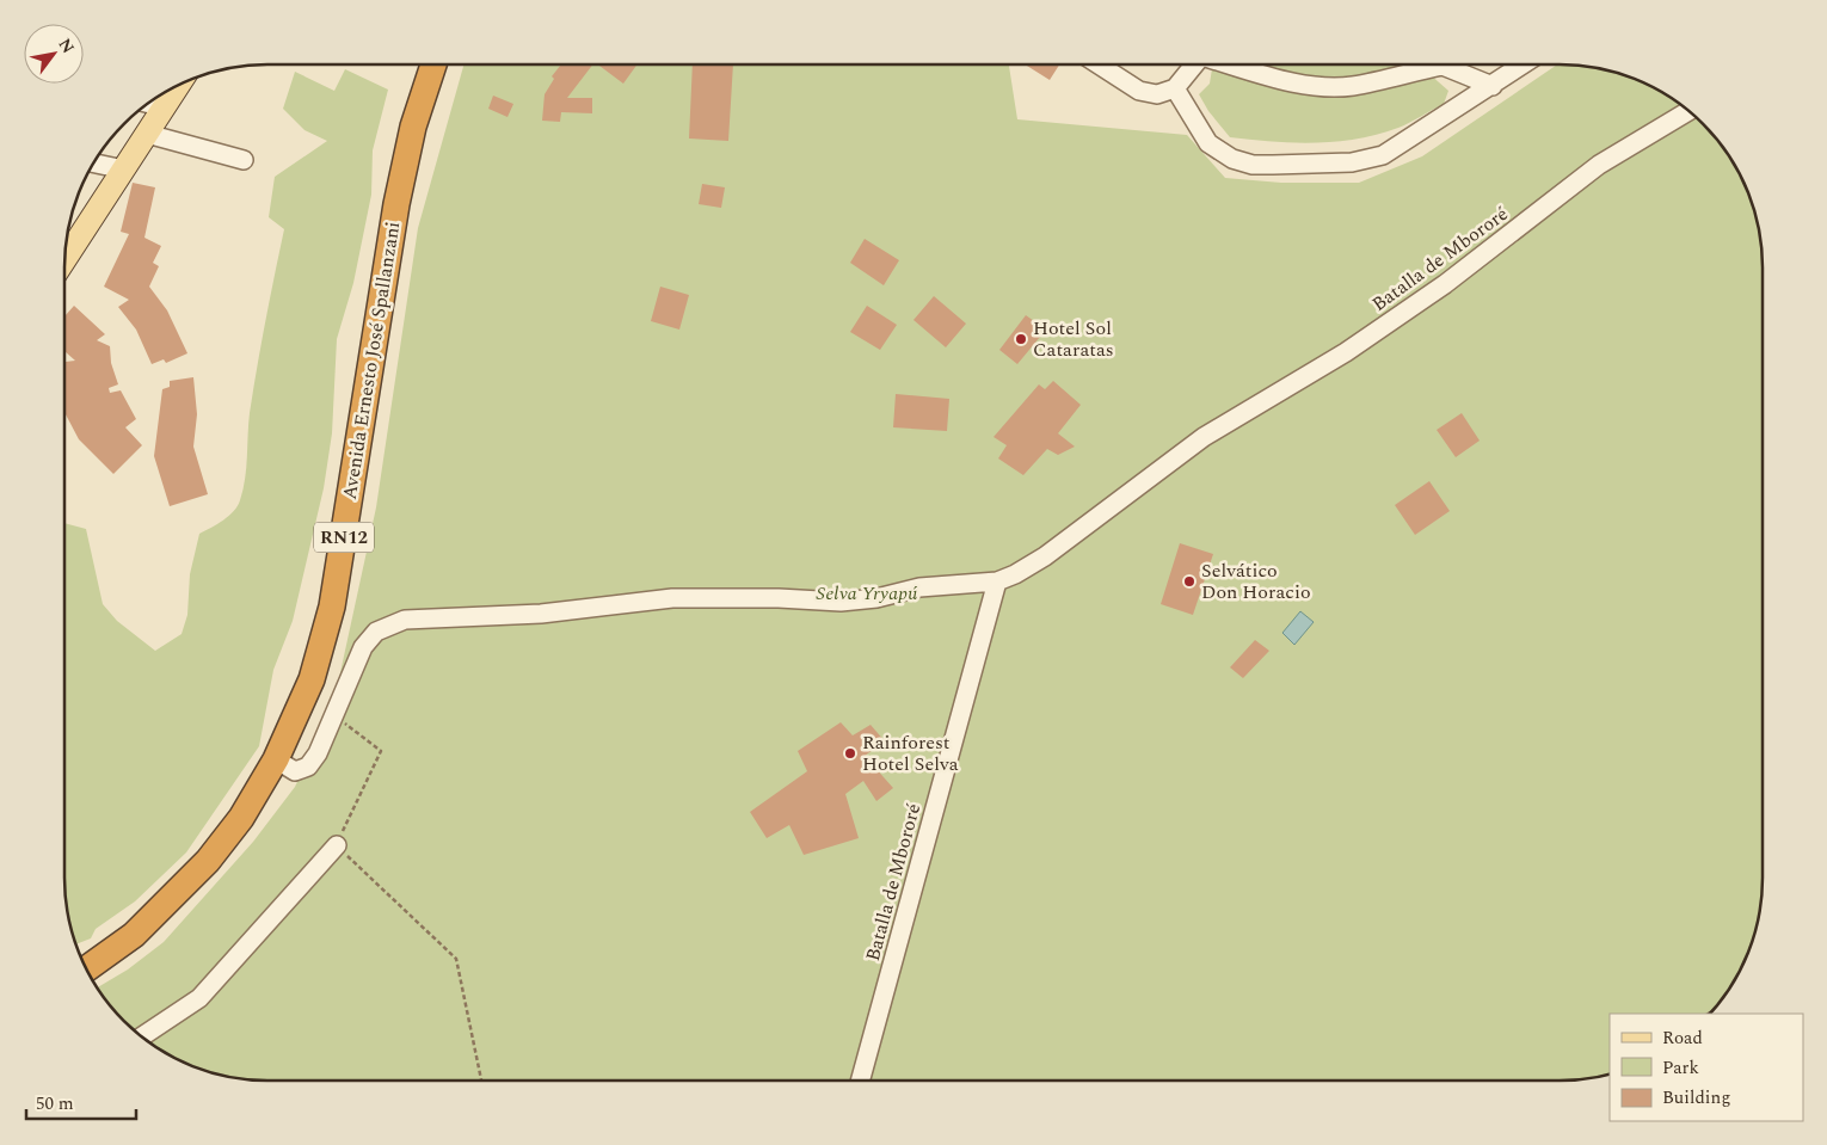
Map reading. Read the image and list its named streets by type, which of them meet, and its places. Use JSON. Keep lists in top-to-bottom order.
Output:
{
  "streets": {
    "highway": ["Avenida Ernesto José Spallanzani", "RN12"],
    "street": ["Batalla de Mbororé"]
  },
  "crossings": [
    ["Batalla de Mbororé", "Avenida Ernesto José Spallanzani"]
  ],
  "parks": ["Selva Yryapú"],
  "places": ["Hotel Sol Cataratas", "Selvático Don Horacio", "Rainforest Hotel Selva"],
  "legend": ["Road", "Park", "Building"],
  "scale_bar": "50 m",
  "north": "top right"
}
